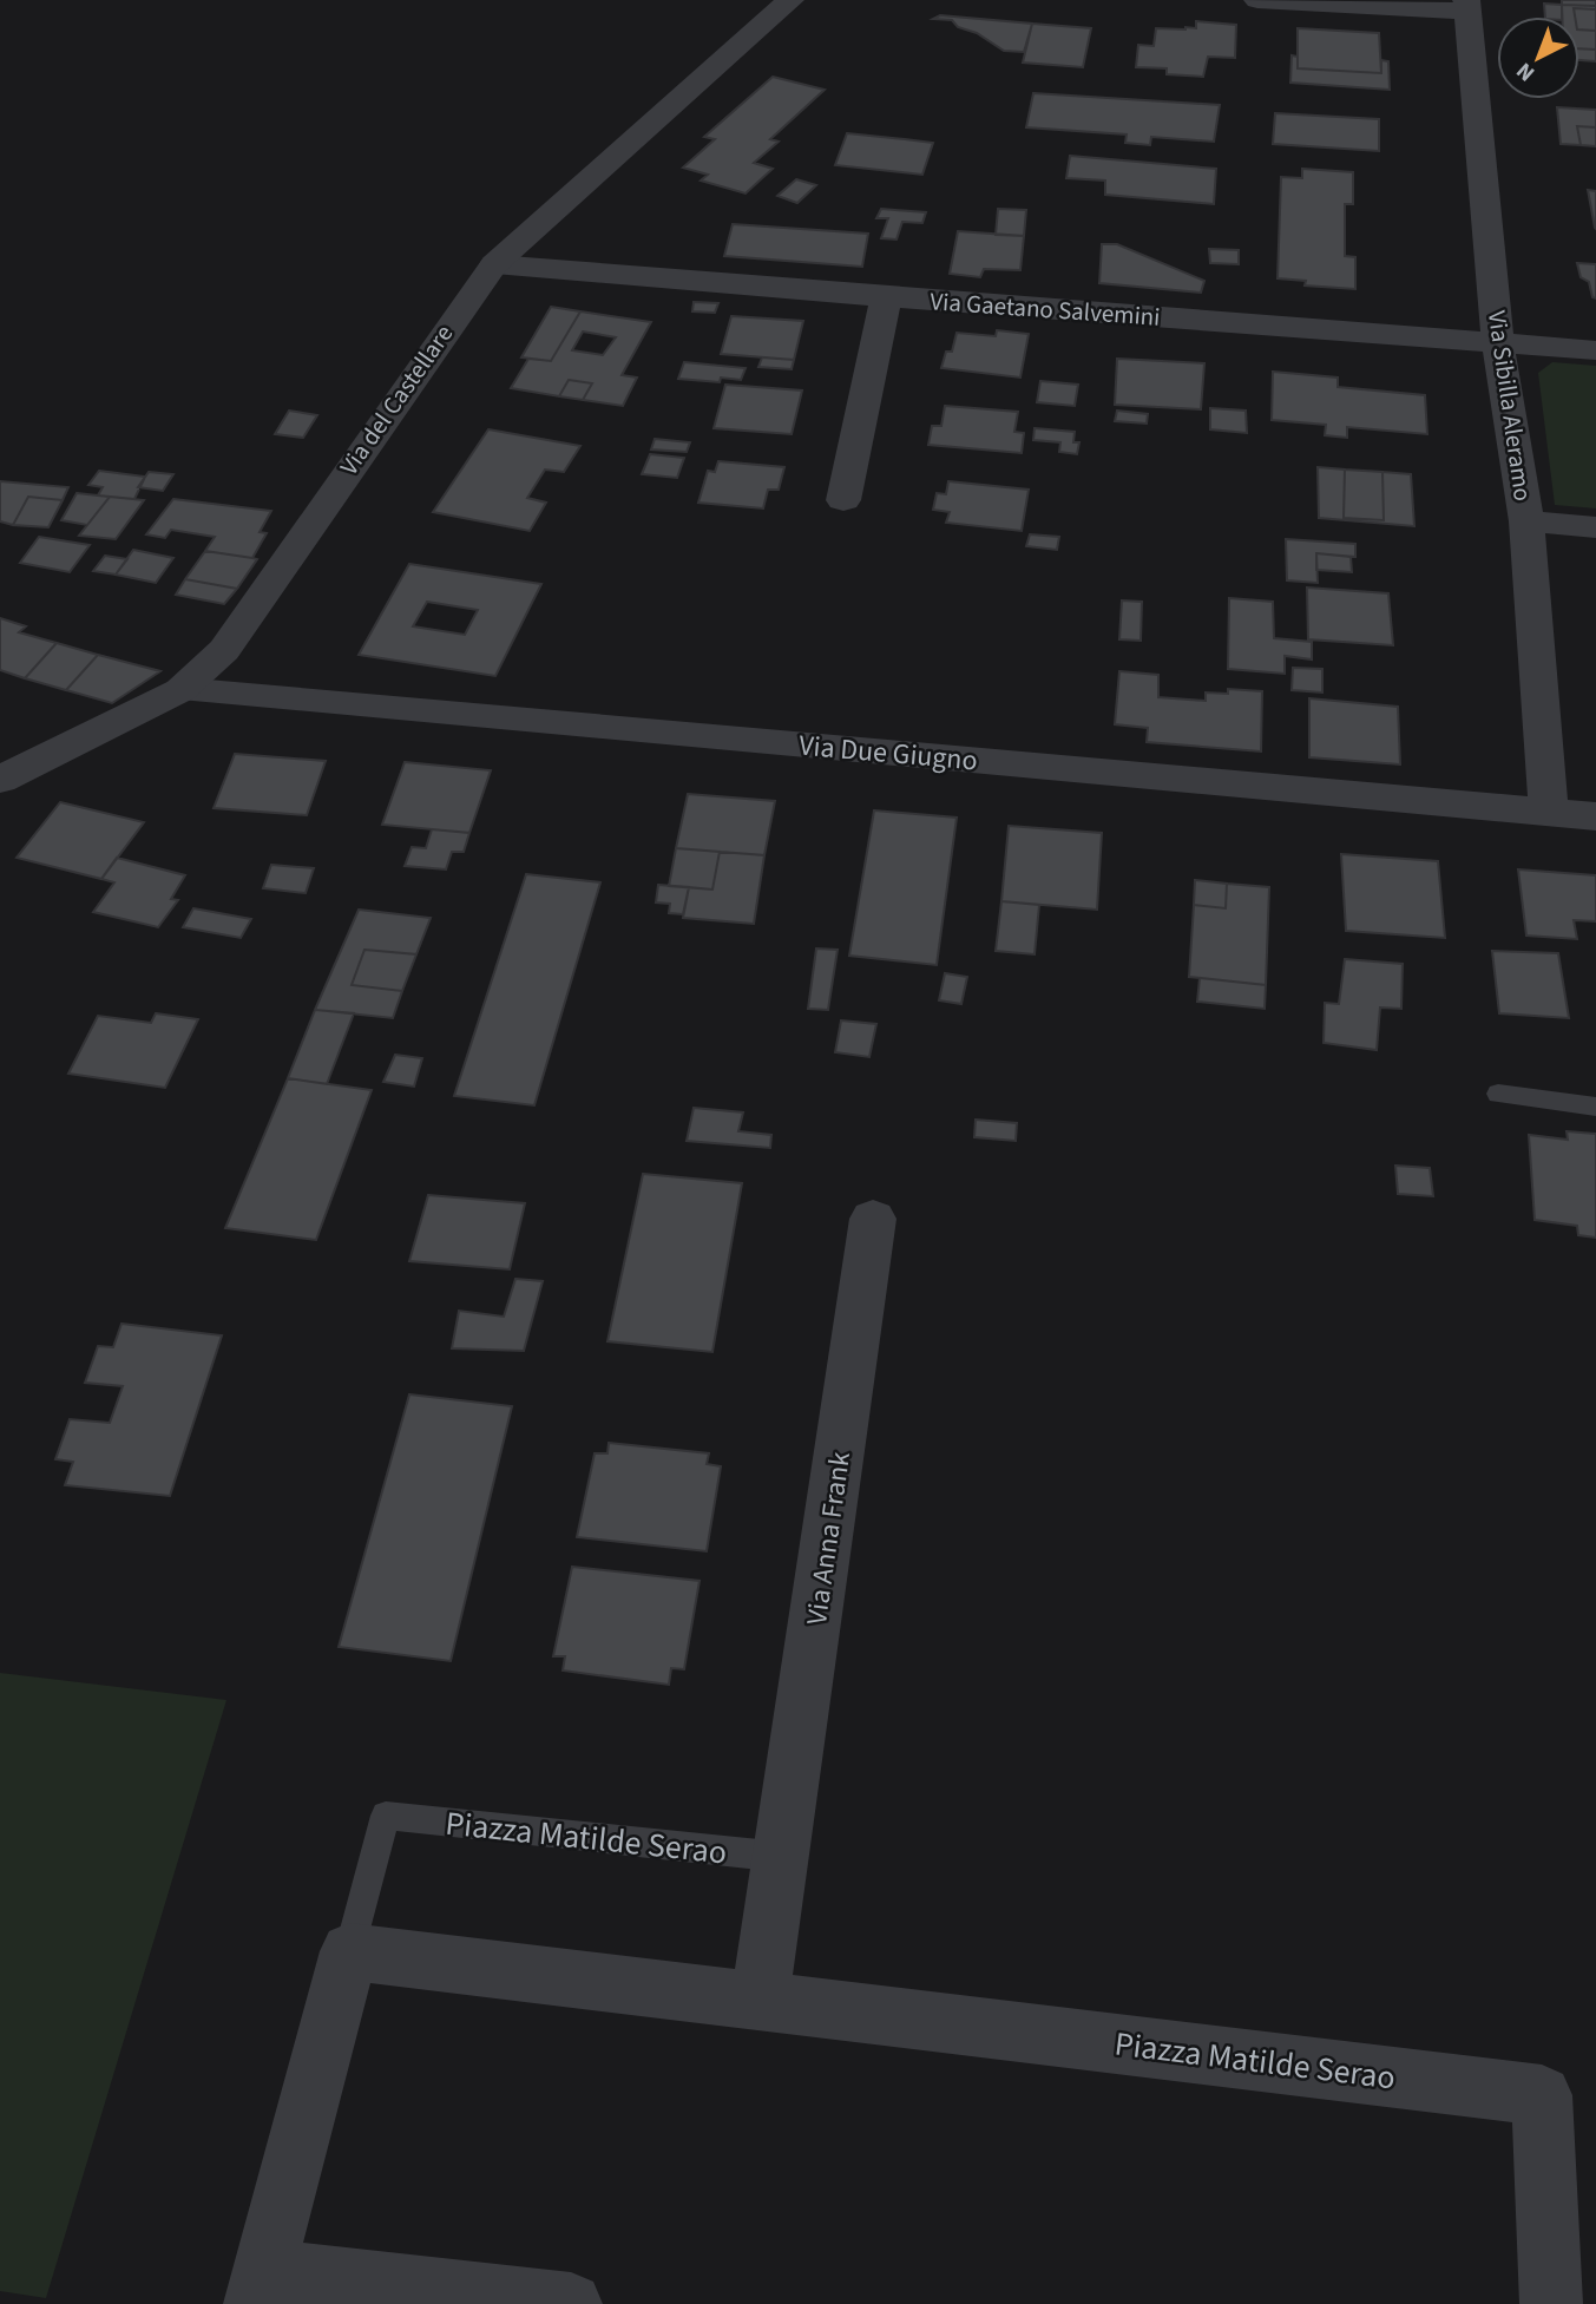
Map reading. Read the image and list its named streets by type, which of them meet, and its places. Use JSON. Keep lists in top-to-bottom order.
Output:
{
  "streets": {
    "street": [
      "Via Gaetano Salvemini",
      "Via del Castellare",
      "Via Sibilla Aleramo",
      "Via Due Giugno",
      "Via Anna Frank",
      "Piazza Matilde Serao"
    ]
  },
  "crossings": [
    ["Via Gaetano Salvemini", "Via del Castellare"],
    ["Via Gaetano Salvemini", "Via Sibilla Aleramo"],
    ["Via del Castellare", "Via Due Giugno"],
    ["Via Sibilla Aleramo", "Via Due Giugno"],
    ["Via Anna Frank", "Piazza Matilde Serao"]
  ],
  "north": "bottom left"
}
